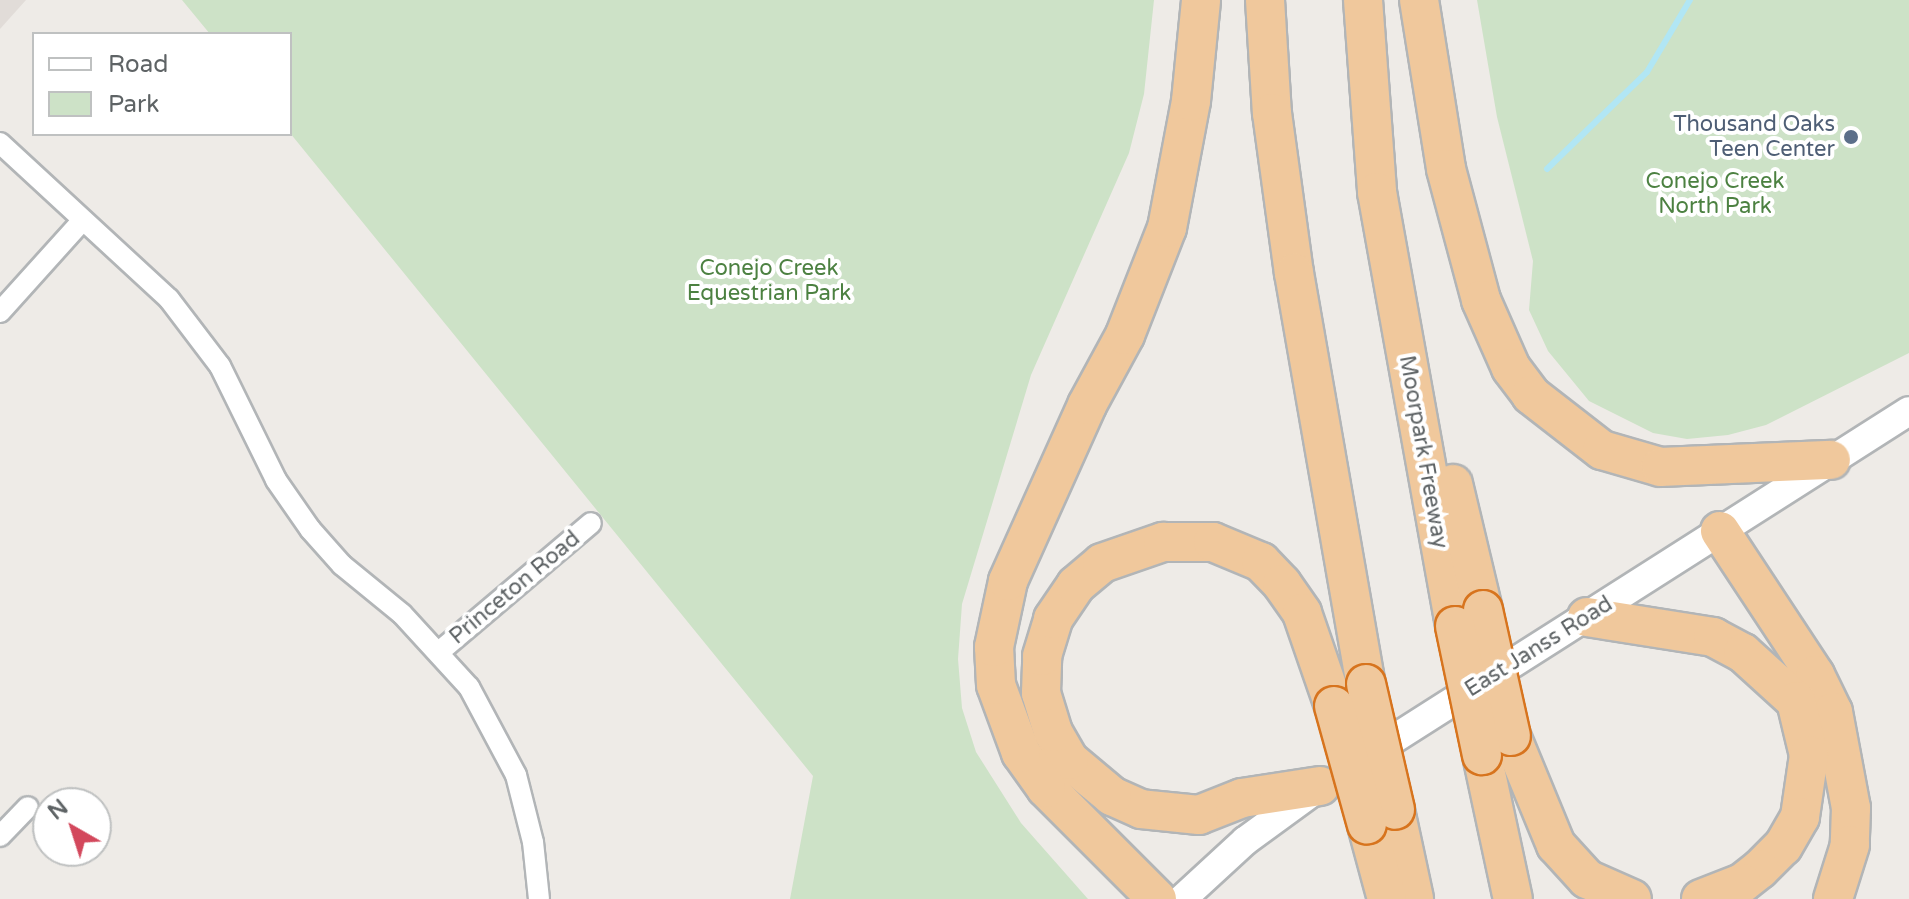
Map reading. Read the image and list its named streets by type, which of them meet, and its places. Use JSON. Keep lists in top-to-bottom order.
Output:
{
  "streets": {
    "highway": ["Moorpark Freeway"],
    "main road": ["East Janss Road"],
    "street": ["Princeton Road"]
  },
  "parks": ["Conejo Creek North Park", "Conejo Creek Equestrian Park"],
  "places": ["Thousand Oaks Teen Center"],
  "legend": ["Road", "Park"],
  "north": "top left"
}
